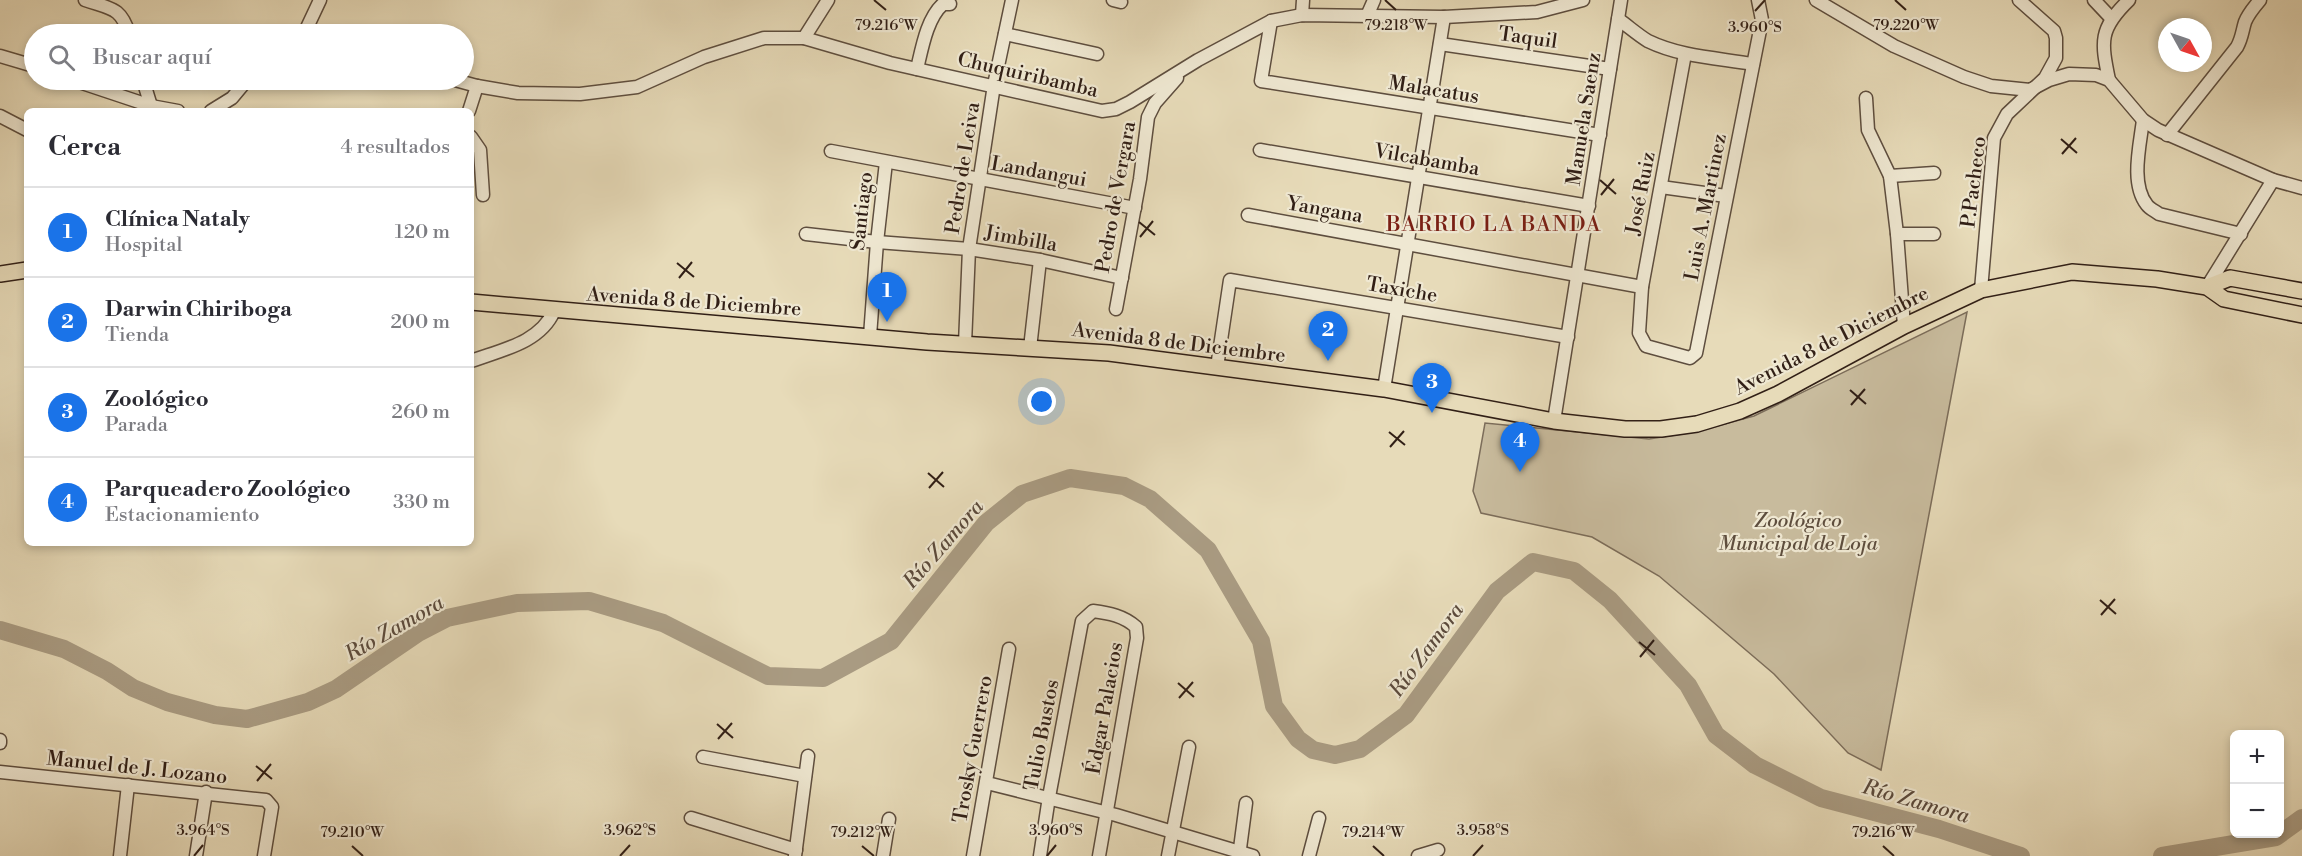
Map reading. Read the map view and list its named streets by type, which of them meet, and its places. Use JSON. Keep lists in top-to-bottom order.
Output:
{
  "streets": {
    "main road": ["Avenida 8 de Diciembre"],
    "street": [
      "Taquil",
      "Chuquiribamba",
      "Malacatus",
      "Manuela Saenz",
      "Vilcabamba",
      "Pedro de Leiva",
      "Landangui",
      "P.Pacheco",
      "José Ruiz",
      "Pedro de Vergara",
      "Luis A. Martinez",
      "Yangana",
      "Santiago",
      "Jimbilla",
      "Taxiche",
      "Édgar Palacios",
      "Tulio Bustos",
      "Trosky Guerrero",
      "Manuel de J. Lozano"
    ]
  },
  "crossings": [
    ["Taquil", "Manuela Saenz"],
    ["Chuquiribamba", "Malacatus"],
    ["Chuquiribamba", "Pedro de Leiva"],
    ["Chuquiribamba", "Pedro de Vergara"],
    ["Malacatus", "Manuela Saenz"],
    ["Manuela Saenz", "Vilcabamba"],
    ["Manuela Saenz", "Yangana"],
    ["Manuela Saenz", "Taxiche"],
    ["Manuela Saenz", "Avenida 8 de Diciembre"],
    ["Pedro de Leiva", "Landangui"],
    ["Pedro de Leiva", "Jimbilla"],
    ["Pedro de Leiva", "Avenida 8 de Diciembre"],
    ["Landangui", "Pedro de Vergara"],
    ["Landangui", "Santiago"],
    ["P.Pacheco", "Avenida 8 de Diciembre"],
    ["José Ruiz", "Luis A. Martinez"],
    ["José Ruiz", "Yangana"],
    ["Pedro de Vergara", "Jimbilla"],
    ["Santiago", "Jimbilla"],
    ["Santiago", "Avenida 8 de Diciembre"],
    ["Taxiche", "Avenida 8 de Diciembre"],
    ["Édgar Palacios", "Tulio Bustos"]
  ],
  "districts": ["BARRIO LA BANDA"],
  "water": ["Río Zamora"],
  "parks": ["Zoológico Municipal de Loja"],
  "north": "bottom right",
  "page": {
    "search": "Buscar aquí",
    "heading": ["Cerca", "4 resultados"],
    "list": [
      {
        "mark": "1",
        "name": "Clínica Nataly",
        "note": "Hospital",
        "value": "120 m"
      },
      {
        "mark": "2",
        "name": "Darwin Chiriboga",
        "note": "Tienda",
        "value": "200 m"
      },
      {
        "mark": "3",
        "name": "Zoológico",
        "note": "Parada",
        "value": "260 m"
      },
      {
        "mark": "4",
        "name": "Parqueadero Zoológico",
        "note": "Estacionamiento",
        "value": "330 m"
      }
    ],
    "pins": [
      "1",
      "2",
      "3",
      "4"
    ],
    "map_buttons": ["+", "−"]
  },
  "coordinates": [
    "79.216°W",
    "79.218°W",
    "79.220°W",
    "3.960°S",
    "3.964°S",
    "3.962°S",
    "3.958°S",
    "79.210°W",
    "79.212°W",
    "79.214°W"
  ]
}
